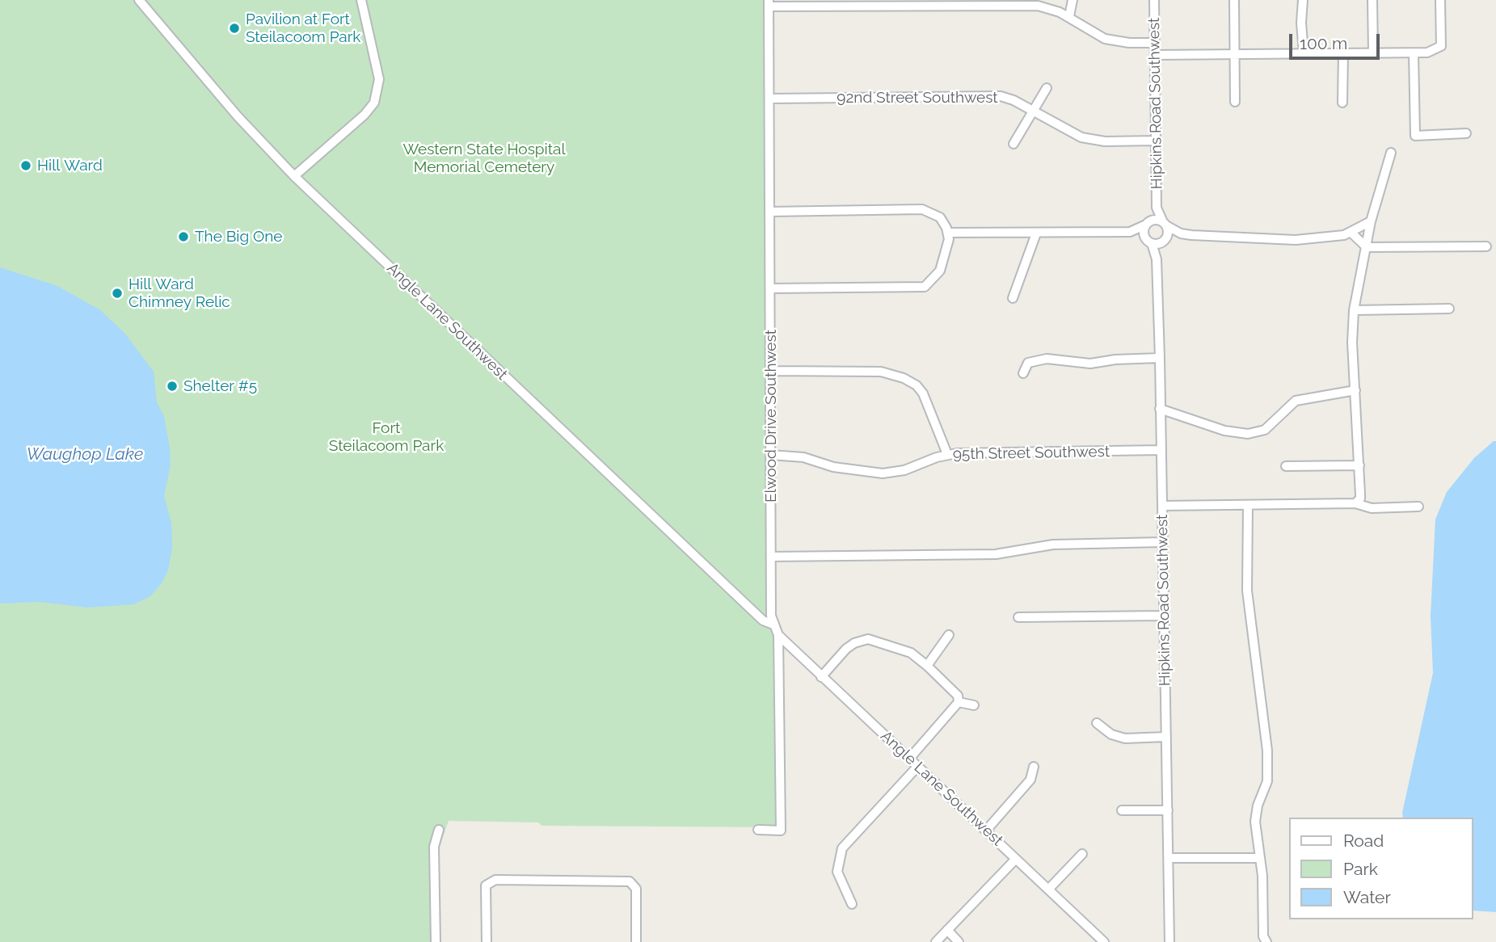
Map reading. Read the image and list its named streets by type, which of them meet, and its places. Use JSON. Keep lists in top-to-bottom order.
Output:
{
  "streets": {
    "street": [
      "92nd Street Southwest",
      "Hipkins Road Southwest",
      "Angle Lane Southwest",
      "Elwood Drive Southwest",
      "95th Street Southwest"
    ]
  },
  "crossings": [
    ["92nd Street Southwest", "Hipkins Road Southwest"],
    ["92nd Street Southwest", "Elwood Drive Southwest"],
    ["Hipkins Road Southwest", "95th Street Southwest"],
    ["Angle Lane Southwest", "Elwood Drive Southwest"],
    ["Elwood Drive Southwest", "95th Street Southwest"]
  ],
  "water": ["Waughop Lake"],
  "parks": ["Western State Hospital Memorial Cemetery", "Fort Steilacoom Park"],
  "places": [
    "Pavilion at Fort Steilacoom Park",
    "Hill Ward",
    "The Big One",
    "Hill Ward Chimney Relic",
    "Shelter #5"
  ],
  "legend": ["Road", "Park", "Water"],
  "scale_bar": "100 m"
}
